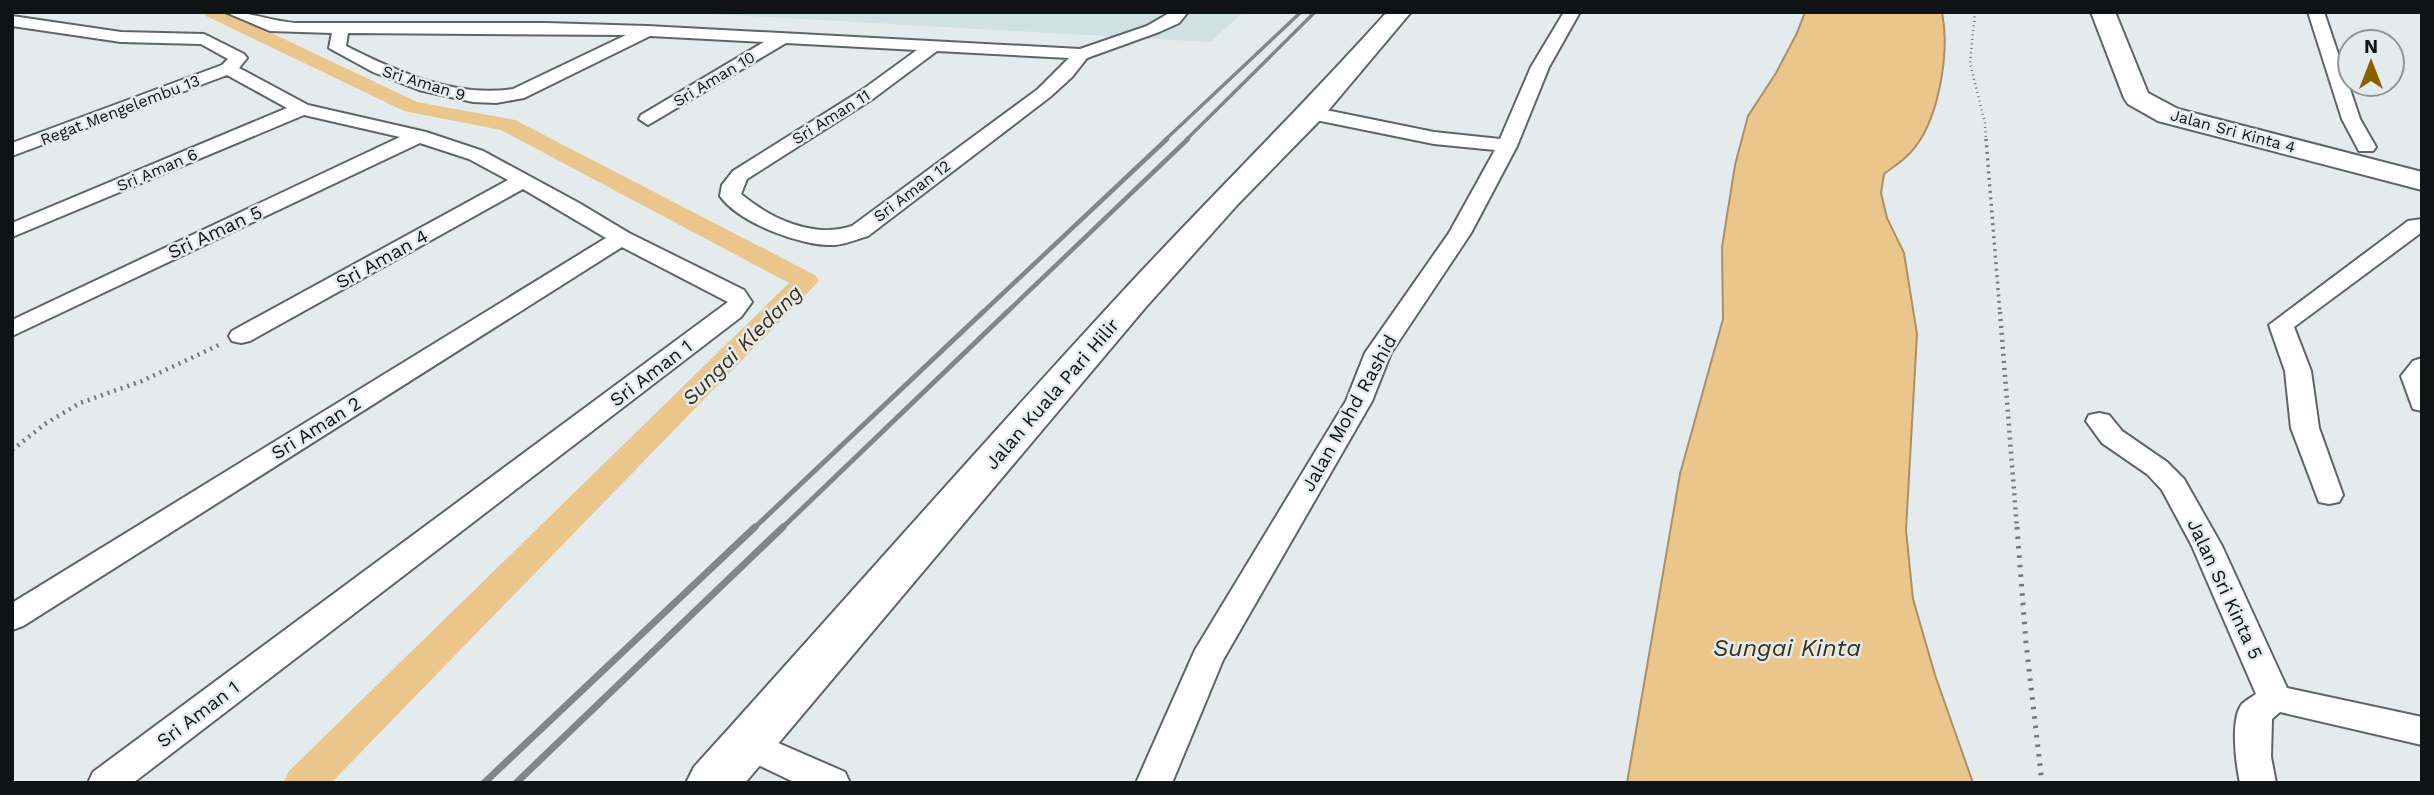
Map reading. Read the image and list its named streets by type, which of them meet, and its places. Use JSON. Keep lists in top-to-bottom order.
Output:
{
  "streets": {
    "street": [
      "Sri Aman 10",
      "Sri Aman 9",
      "Regat Mengelembu 13",
      "Sri Aman 11",
      "Jalan Sri Kinta 4",
      "Sri Aman 6",
      "Sri Aman 12",
      "Sri Aman 5",
      "Sri Aman 4",
      "Sri Aman 1",
      "Jalan Kuala Pari Hilir",
      "Jalan Mohd Rashid",
      "Sri Aman 2",
      "Jalan Sri Kinta 5"
    ]
  },
  "crossings": [
    ["Regat Mengelembu 13", "Sri Aman 1"],
    ["Sri Aman 11", "Sri Aman 12"],
    ["Sri Aman 6", "Sri Aman 1"],
    ["Sri Aman 5", "Sri Aman 1"],
    ["Sri Aman 4", "Sri Aman 1"],
    ["Sri Aman 1", "Sri Aman 2"]
  ],
  "water": ["Sungai Kledang", "Sungai Kinta"],
  "north": "top"
}
